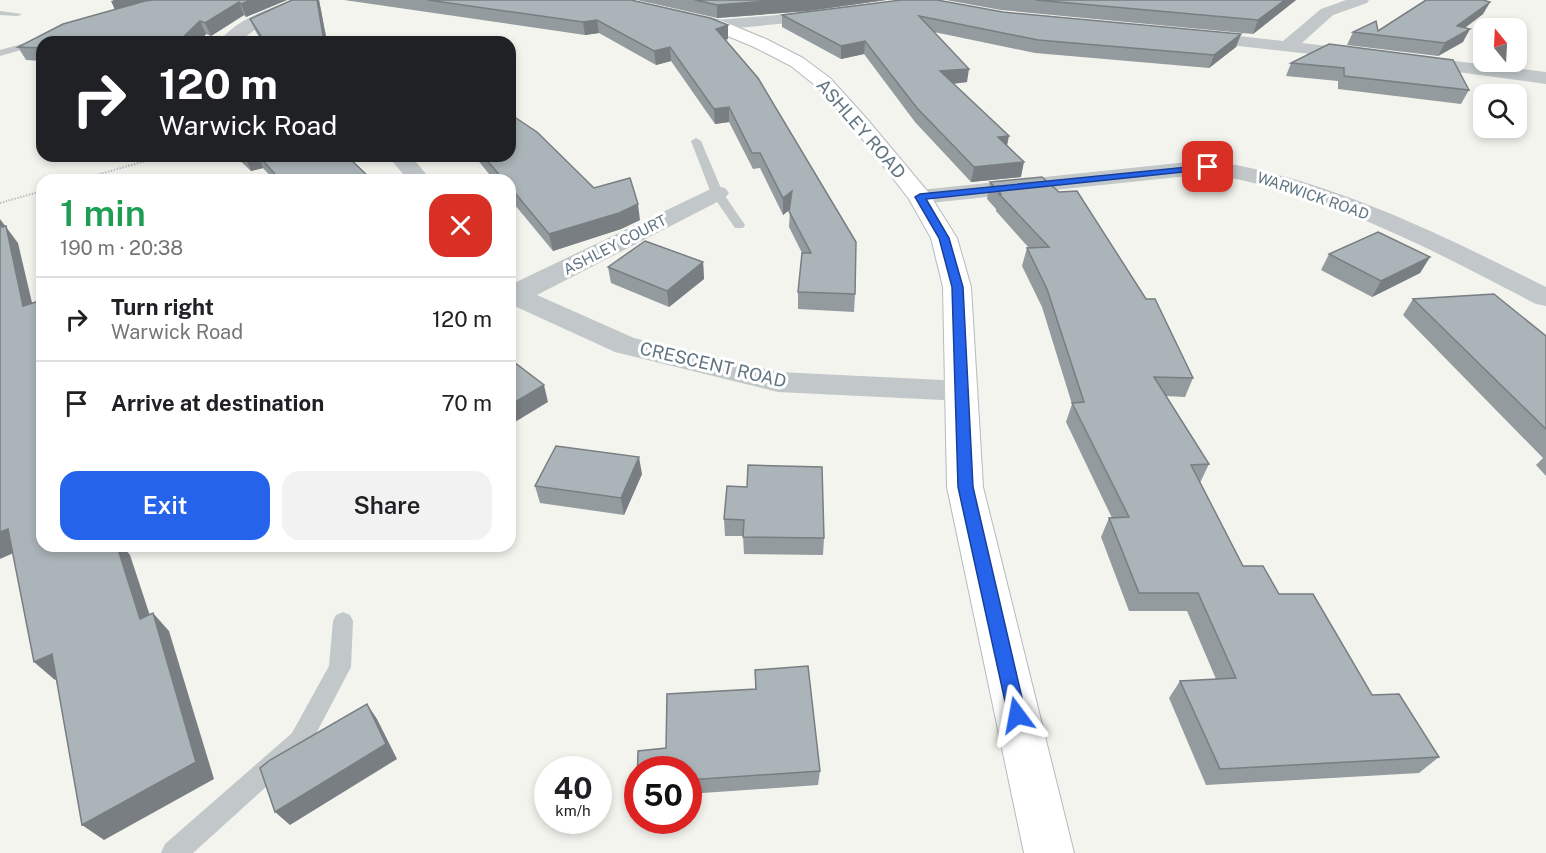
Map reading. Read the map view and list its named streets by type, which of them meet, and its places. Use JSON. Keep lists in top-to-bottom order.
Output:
{
  "streets": {
    "main road": ["ASHLEY ROAD"],
    "street": ["WARWICK ROAD", "ASHLEY COURT", "CRESCENT ROAD"]
  },
  "crossings": [
    ["ASHLEY ROAD", "WARWICK ROAD"],
    ["ASHLEY ROAD", "CRESCENT ROAD"]
  ],
  "north": "top",
  "page": {
    "turn": ["120 m", "Warwick Road"],
    "heading": ["1 min", "190 m · 20:38"],
    "list": [
      {
        "name": "Turn right",
        "note": "Warwick Road",
        "value": "120 m"
      },
      {
        "name": "Arrive at destination",
        "value": "70 m"
      }
    ],
    "buttons": ["Exit", "Share"],
    "speed": "40 km/h",
    "limit": "50"
  }
}
